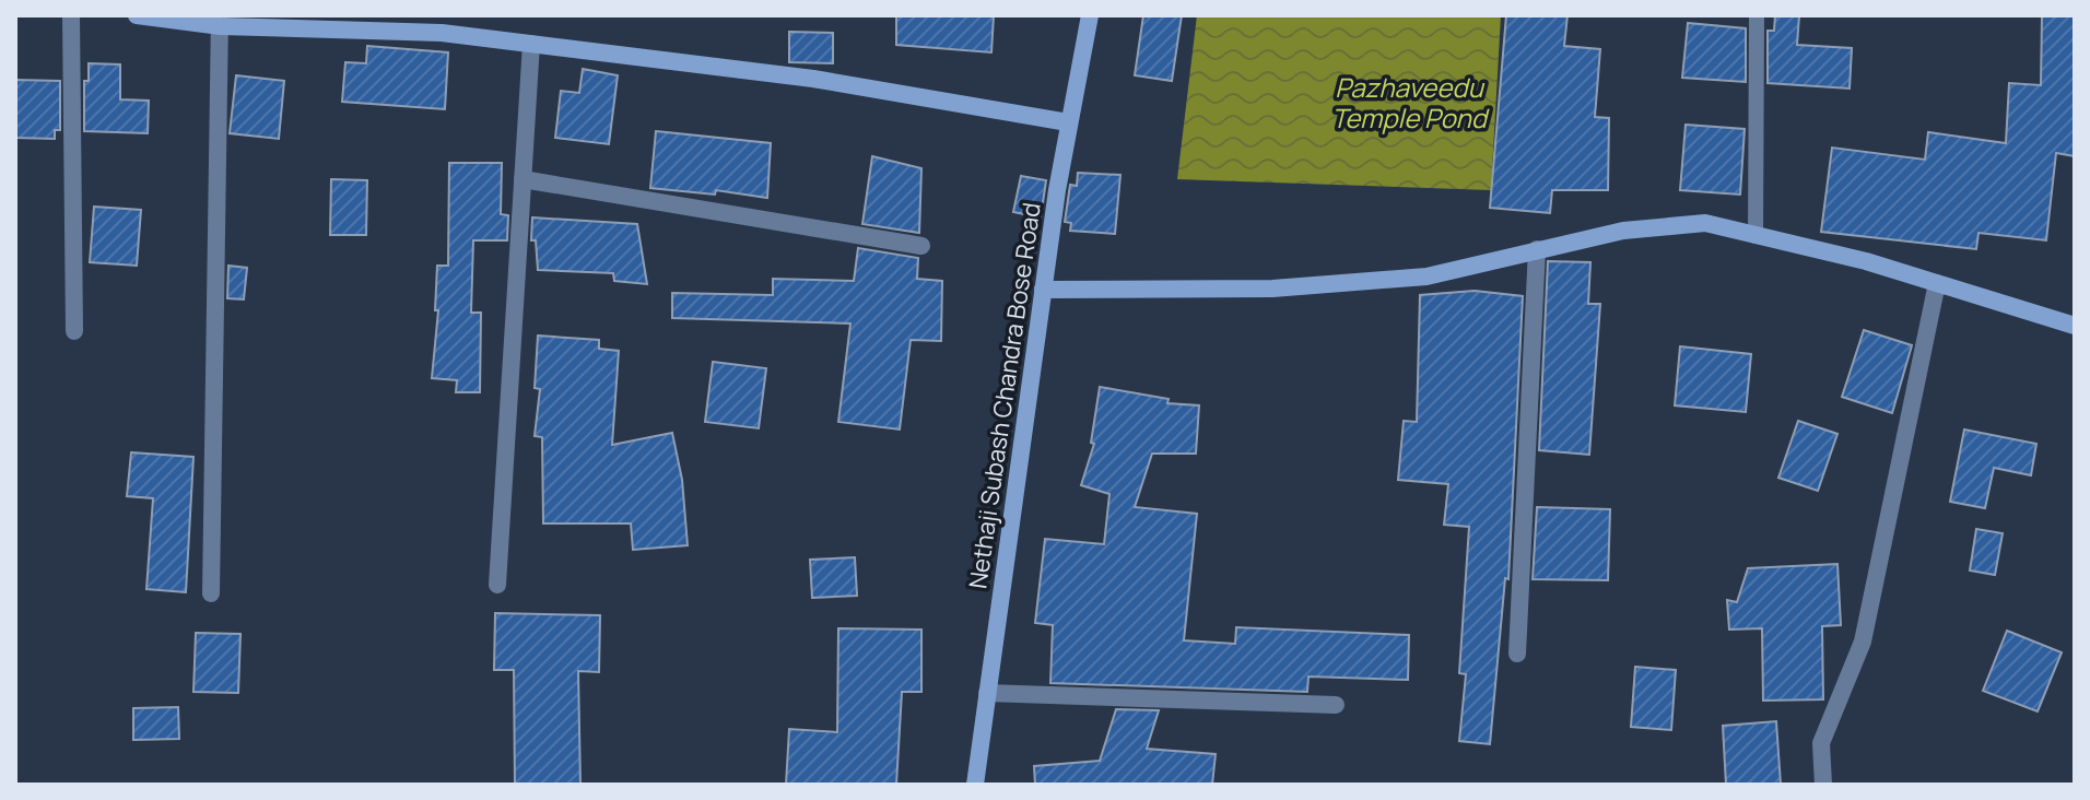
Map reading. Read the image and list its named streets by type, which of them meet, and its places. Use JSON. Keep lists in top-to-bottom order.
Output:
{
  "streets": {
    "main road": ["Nethaji Subash Chandra Bose Road"]
  },
  "water": ["Pazhaveedu Temple Pond"]
}
